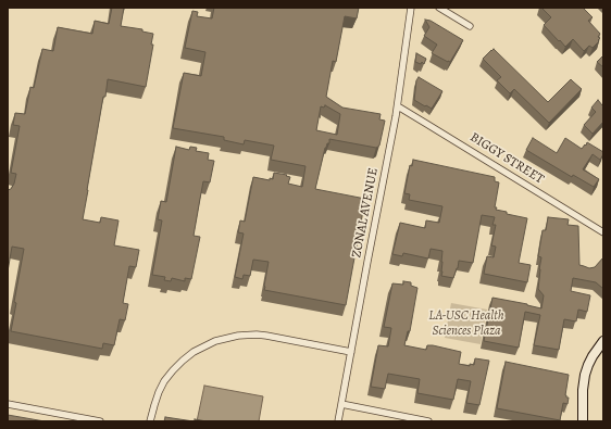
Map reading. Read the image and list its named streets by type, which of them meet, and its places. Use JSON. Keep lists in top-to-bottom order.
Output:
{
  "streets": {
    "street": ["BIGGY STREET", "ZONAL AVENUE"]
  },
  "crossings": [
    ["BIGGY STREET", "ZONAL AVENUE"]
  ],
  "parks": ["LA-USC Health Sciences Plaza"]
}
